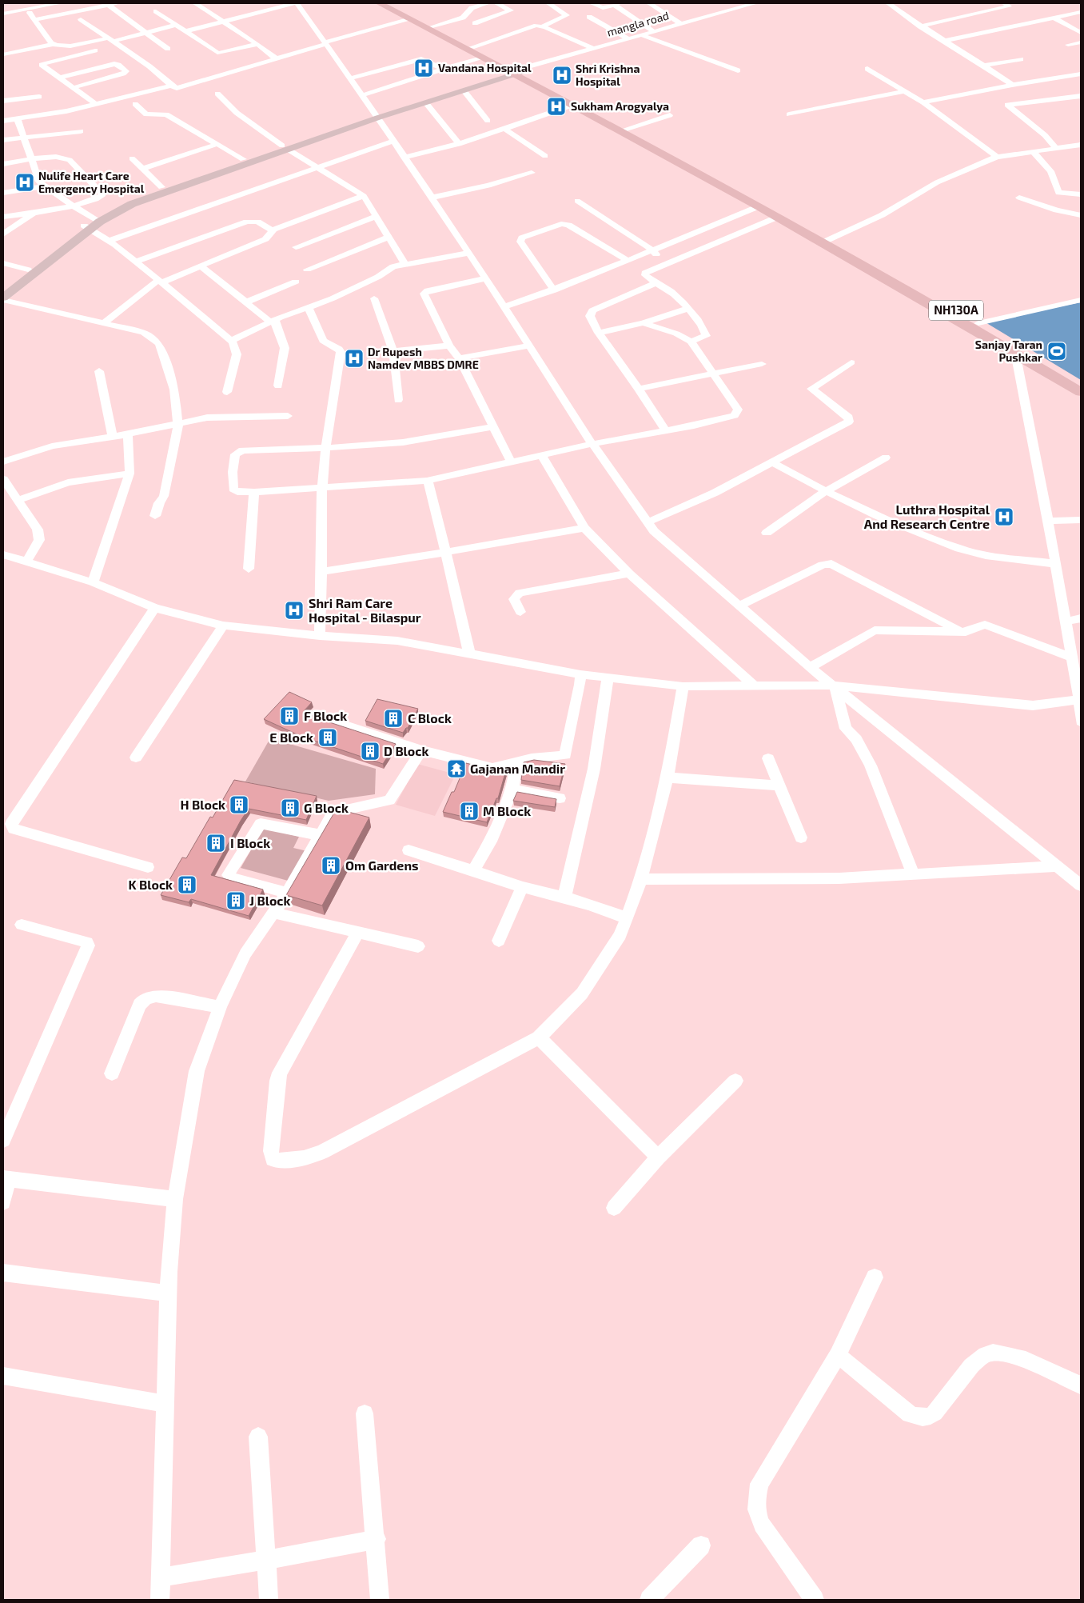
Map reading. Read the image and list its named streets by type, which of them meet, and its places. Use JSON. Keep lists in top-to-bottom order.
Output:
{
  "streets": {
    "highway": ["NH130A"],
    "street": ["mangla road"]
  },
  "crossings": [
    ["mangla road", "NH130A"]
  ],
  "places": {
    "hospital": [
      "Vandana Hospital",
      "Shri Krishna Hospital",
      "Sukham Arogyalya",
      "Nulife Heart Care Emergency Hospital",
      "Dr Rupesh Namdev MBBS DMRE",
      "Luthra Hospital And Research Centre",
      "Shri Ram Care Hospital - Bilaspur"
    ],
    "sports": ["Sanjay Taran Pushkar"],
    "building": [
      "F Block",
      "C Block",
      "E Block",
      "D Block",
      "H Block",
      "G Block",
      "M Block",
      "I Block",
      "Om Gardens",
      "K Block",
      "J Block"
    ],
    "temple": ["Gajanan Mandir"]
  }
}
